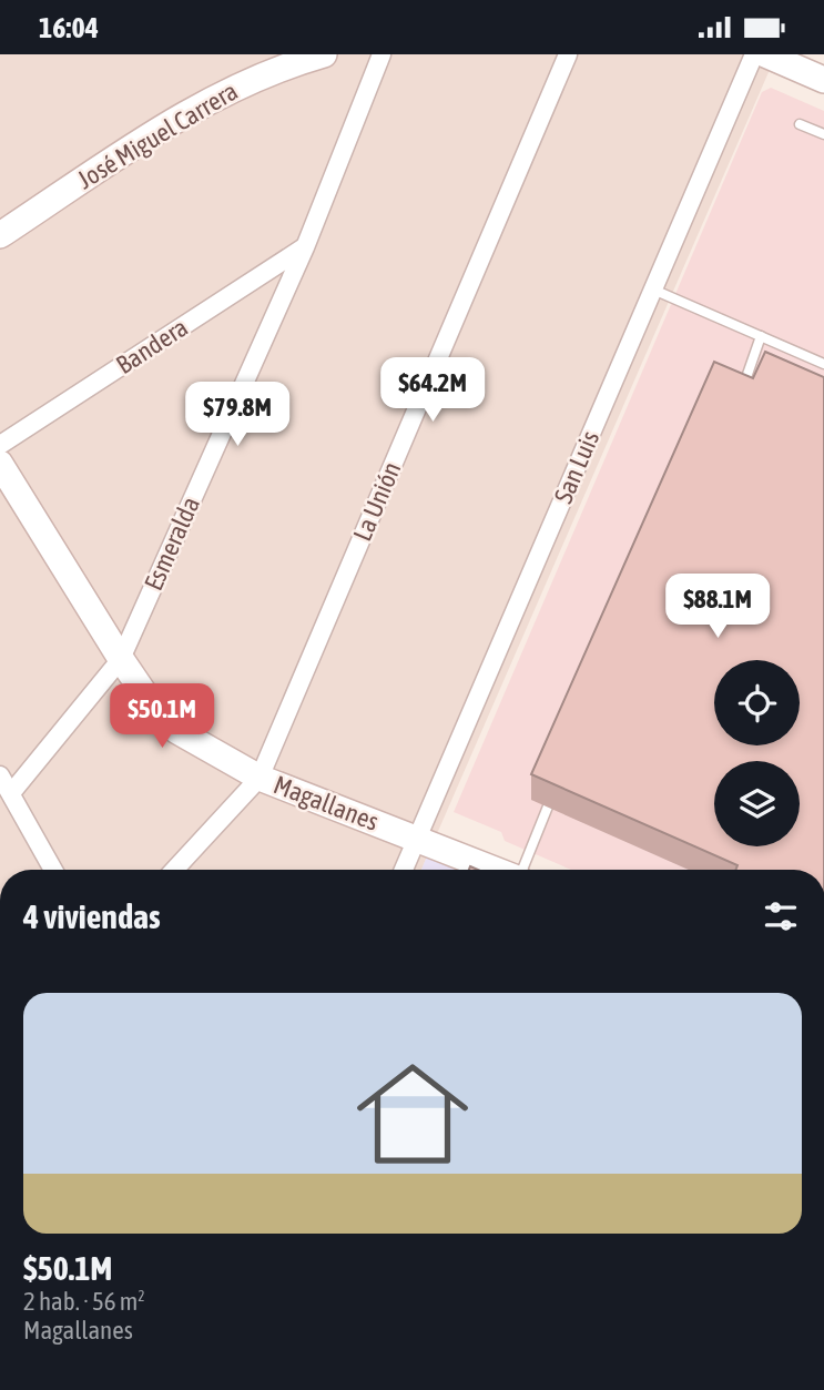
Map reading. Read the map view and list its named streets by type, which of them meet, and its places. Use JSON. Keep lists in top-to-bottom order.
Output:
{
  "streets": {
    "street": [
      "José Miguel Carrera",
      "Bandera",
      "San Luis",
      "La Unión",
      "Esmeralda",
      "Magallanes"
    ]
  },
  "crossings": [
    ["Bandera", "Esmeralda"],
    ["San Luis", "Magallanes"],
    ["La Unión", "Magallanes"],
    ["Esmeralda", "Magallanes"]
  ],
  "page": {
    "status": "16:04",
    "price": [
      "$64.2M",
      "$79.8M",
      "$88.1M",
      "$50.1M"
    ],
    "heading": "4 viviendas",
    "list": [
      {
        "name": "$50.1M",
        "note": "2 hab. · 56 m² · Magallanes"
      }
    ]
  }
}
